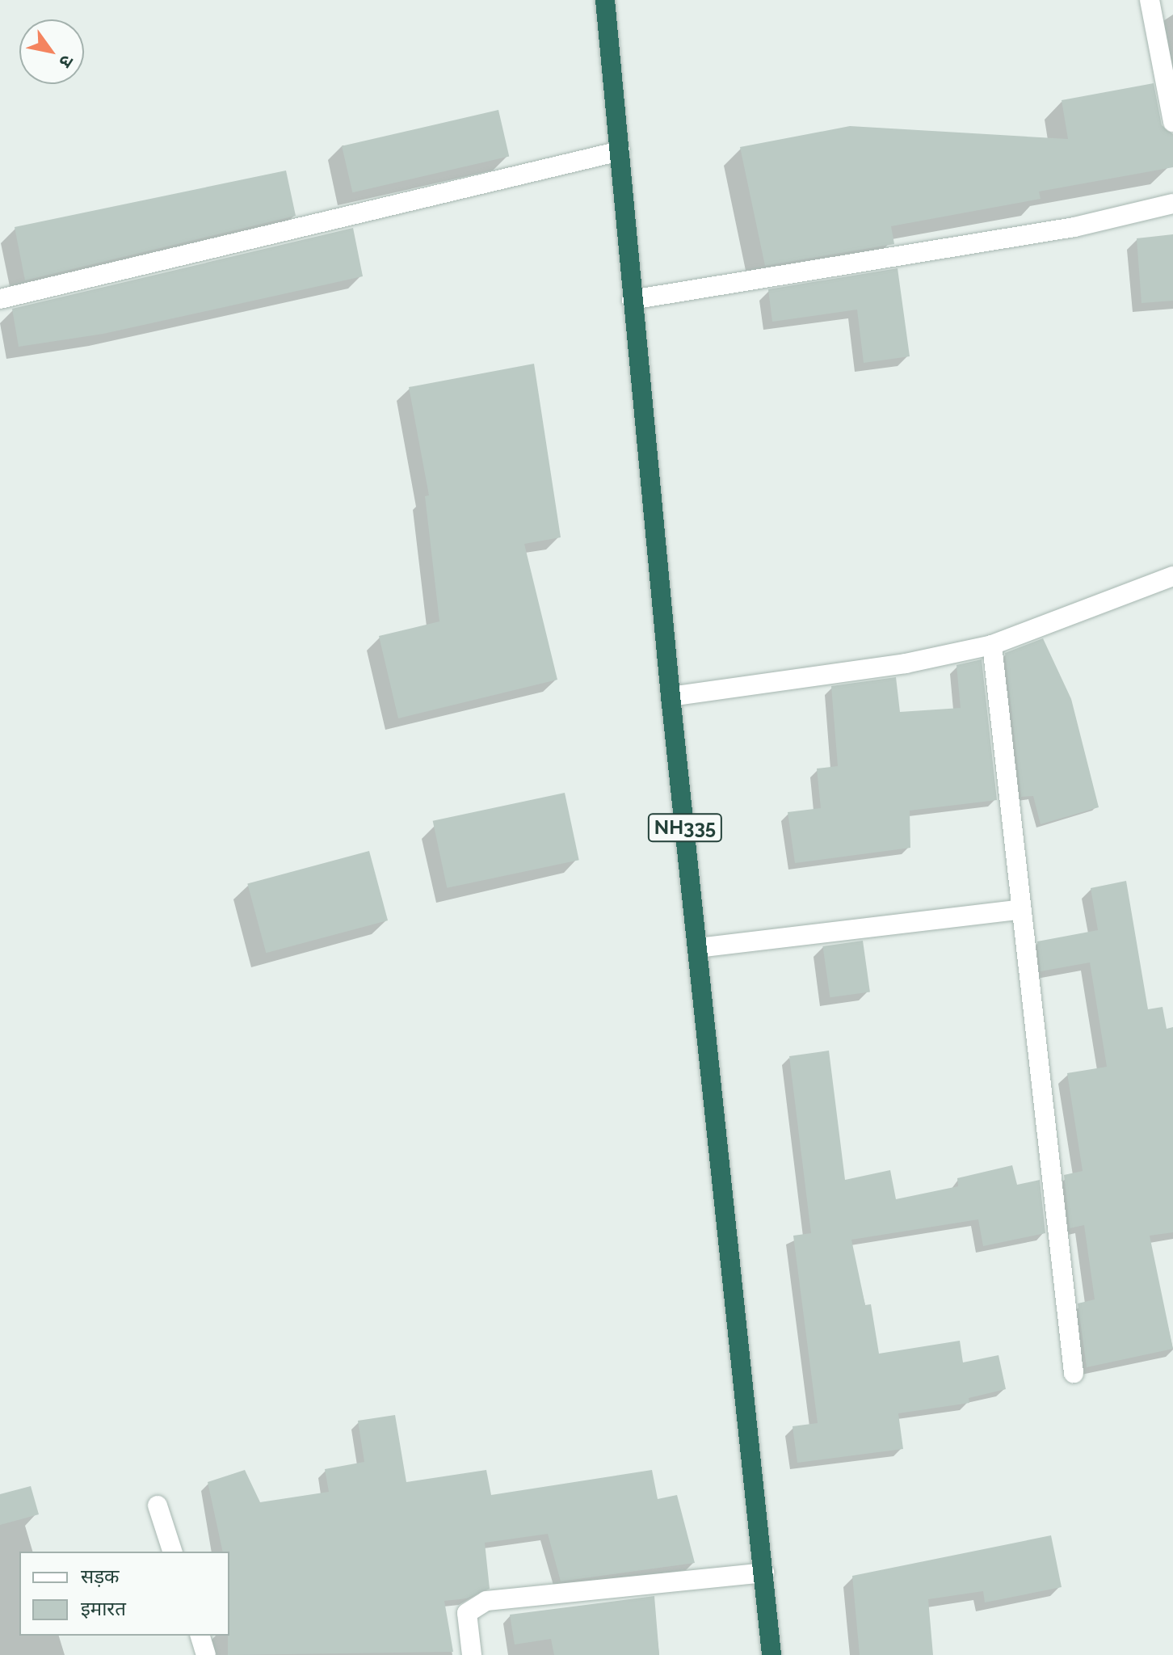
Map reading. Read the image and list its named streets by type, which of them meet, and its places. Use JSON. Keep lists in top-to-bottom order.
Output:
{
  "streets": {
    "highway": ["NH335"]
  },
  "legend": ["सड़क", "इमारत"],
  "north": "bottom right"
}
